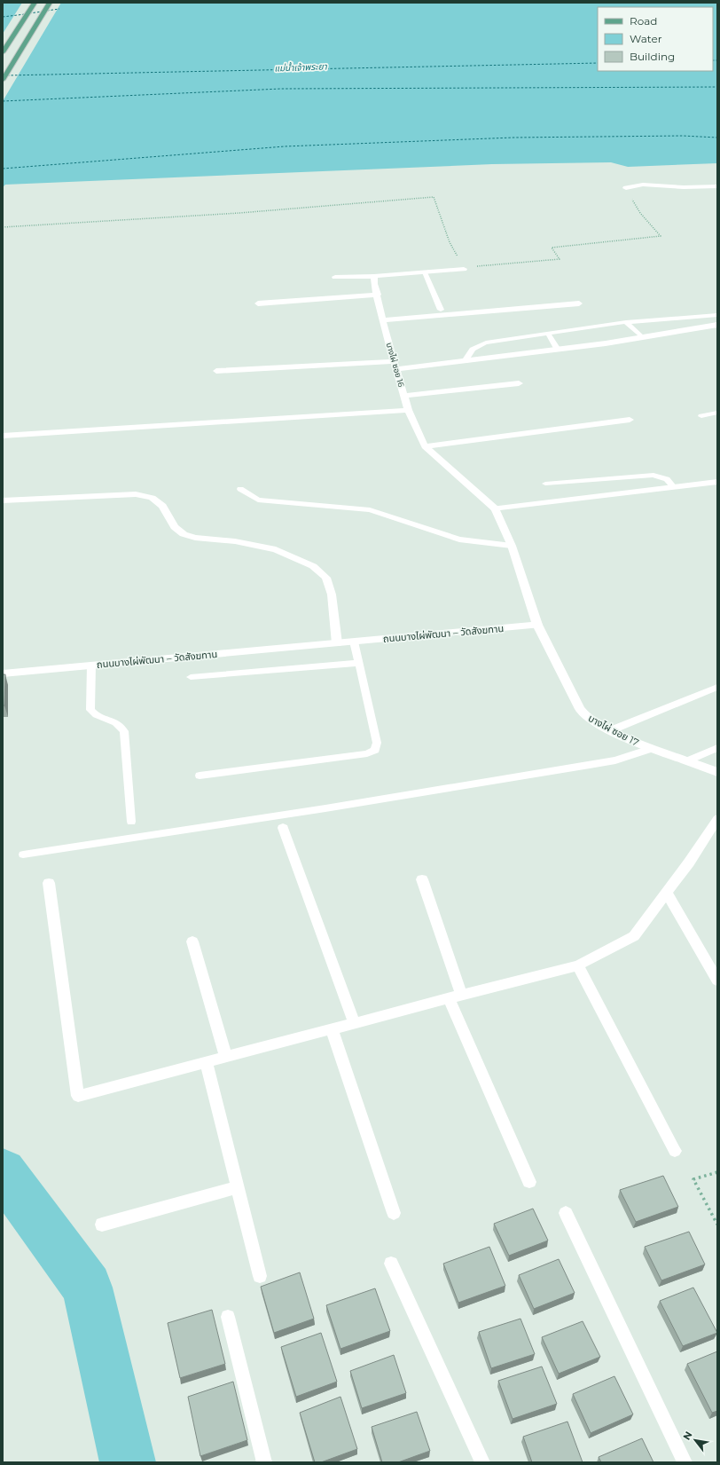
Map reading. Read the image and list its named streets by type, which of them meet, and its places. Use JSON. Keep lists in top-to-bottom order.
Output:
{
  "streets": {
    "street": ["บางไผ่ ซอย 16", "ถนนบางไผ่พัฒนา – วัดสังฆทาน", "บางไผ่ ซอย 17"]
  },
  "crossings": [
    ["ถนนบางไผ่พัฒนา – วัดสังฆทาน", "บางไผ่ ซอย 17"]
  ],
  "water": ["แม่น้ำเจ้าพระยา"],
  "legend": ["Road", "Water", "Building"],
  "north": "top left"
}
